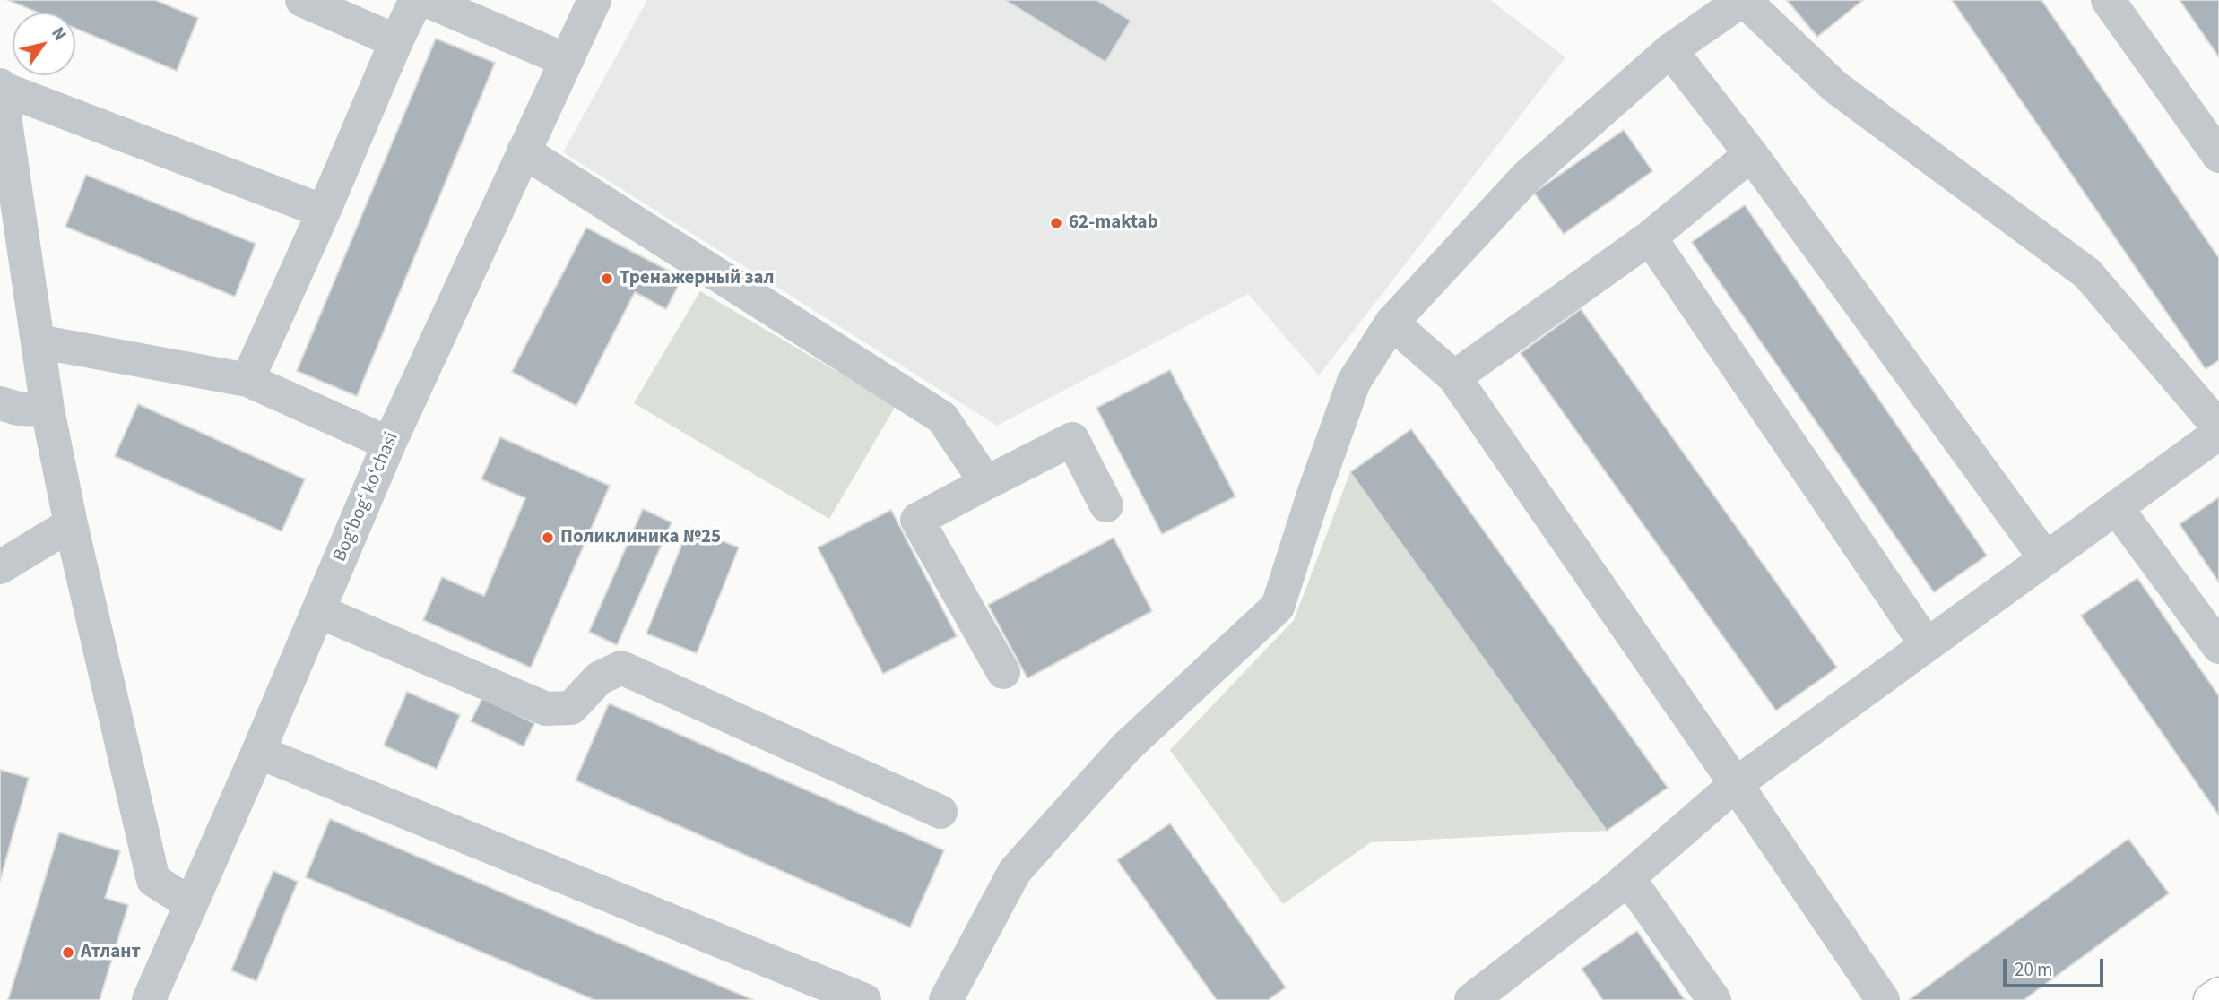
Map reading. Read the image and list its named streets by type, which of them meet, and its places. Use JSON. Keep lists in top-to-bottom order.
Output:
{
  "streets": {
    "street": ["Bogʻbogʻ koʻchasi"]
  },
  "places": [
    "62-maktab",
    "Тренажерный зал",
    "Поликлиника №25",
    "Атлант"
  ],
  "scale_bar": "20 m",
  "north": "top right"
}
